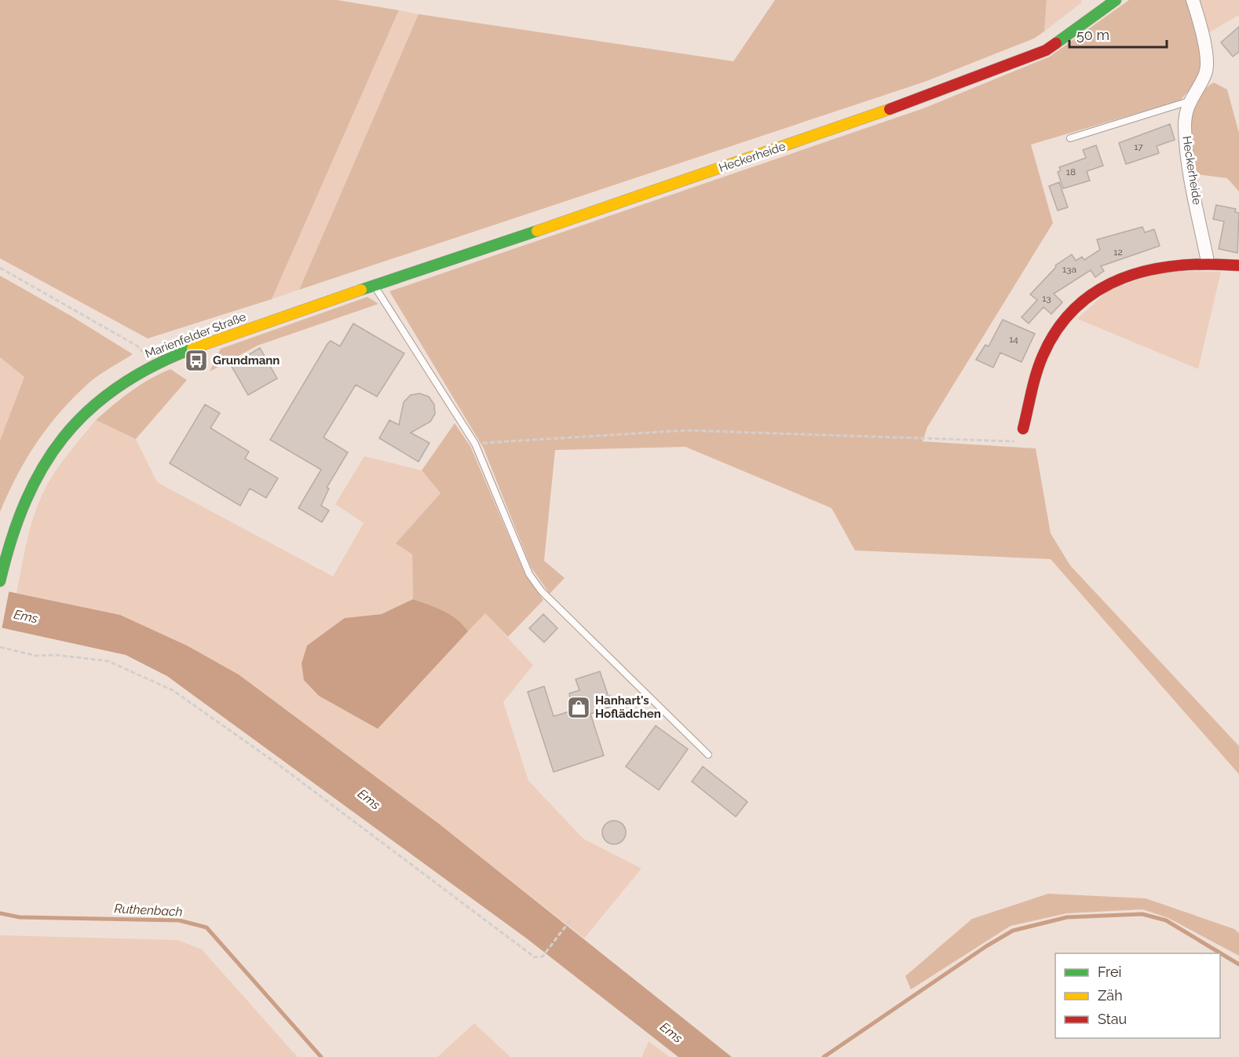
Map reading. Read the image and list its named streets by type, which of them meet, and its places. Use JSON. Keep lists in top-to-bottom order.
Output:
{
  "streets": {
    "main road": ["Heckerheide", "Marienfelder Straße"]
  },
  "crossings": [
    ["Heckerheide", "Marienfelder Straße"]
  ],
  "water": ["Ems", "Ruthenbach"],
  "places": {
    "bus stop": ["Grundmann"],
    "shop": ["Hanhart's Hoflädchen"]
  },
  "house_numbers": [
    "17",
    "18",
    "12",
    "13a",
    "13",
    "14"
  ],
  "legend": ["Frei", "Zäh", "Stau"],
  "scale_bar": "50 m"
}
